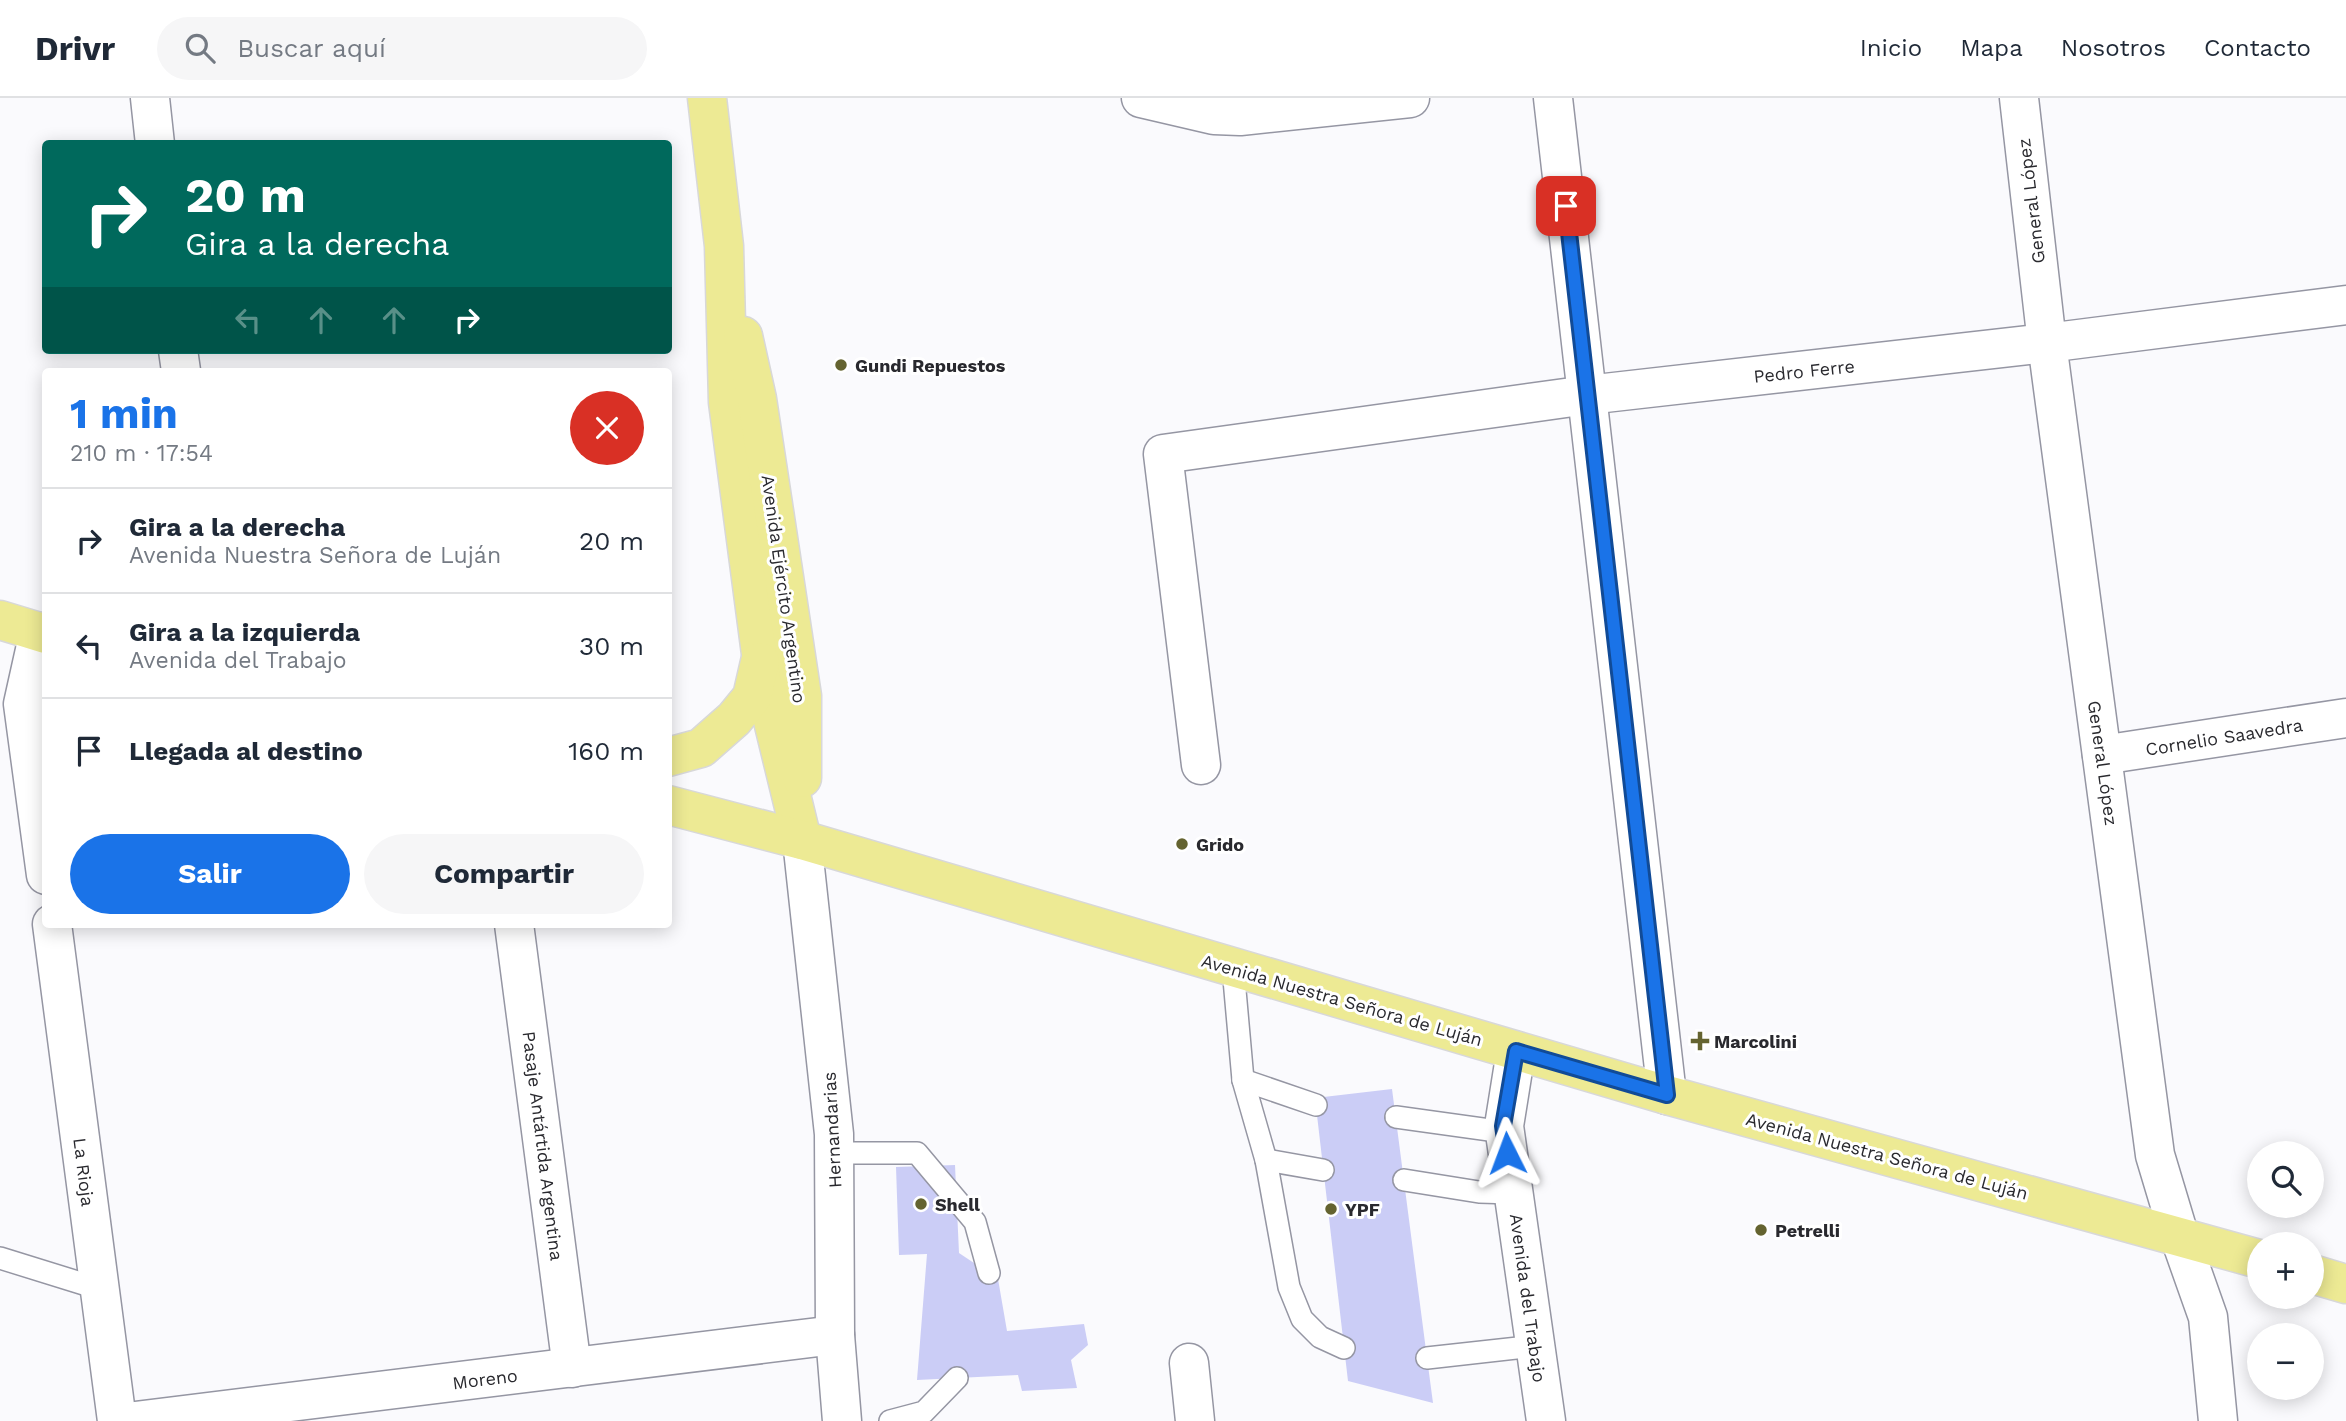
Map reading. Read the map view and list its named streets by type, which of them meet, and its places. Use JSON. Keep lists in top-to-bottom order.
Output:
{
  "streets": {
    "main road": ["Avenida Ejército Argentino", "Avenida Nuestra Señora de Luján"],
    "street": [
      "General López",
      "Pedro Ferre",
      "Cornelio Saavedra",
      "Hernandarias",
      "Pasaje Antártida Argentina",
      "La Rioja",
      "Avenida del Trabajo",
      "Moreno"
    ]
  },
  "crossings": [
    ["General López", "Pedro Ferre"],
    ["General López", "Cornelio Saavedra"],
    ["General López", "Avenida Nuestra Señora de Luján"],
    ["Avenida Ejército Argentino", "Avenida Nuestra Señora de Luján"],
    ["Avenida Ejército Argentino", "Hernandarias"],
    ["Avenida Nuestra Señora de Luján", "Hernandarias"],
    ["Avenida Nuestra Señora de Luján", "Avenida del Trabajo"],
    ["Hernandarias", "Moreno"],
    ["Pasaje Antártida Argentina", "Moreno"]
  ],
  "places": {
    "other": [
      "Gundi Repuestos",
      "Grido",
      "Shell",
      "YPF",
      "Petrelli"
    ],
    "health": ["Marcolini"]
  },
  "page": {
    "header": "Drivr",
    "search": "Buscar aquí",
    "nav": [
      "Inicio",
      "Mapa",
      "Nosotros",
      "Contacto"
    ],
    "turn": ["20 m", "Gira a la derecha"],
    "heading": ["1 min", "210 m · 17:54"],
    "list": [
      {
        "name": "Gira a la derecha",
        "note": "Avenida Nuestra Señora de Luján",
        "value": "20 m"
      },
      {
        "name": "Gira a la izquierda",
        "note": "Avenida del Trabajo",
        "value": "30 m"
      },
      {
        "name": "Llegada al destino",
        "value": "160 m"
      }
    ],
    "buttons": ["Salir", "Compartir"],
    "map_buttons": ["+", "−"]
  }
}
